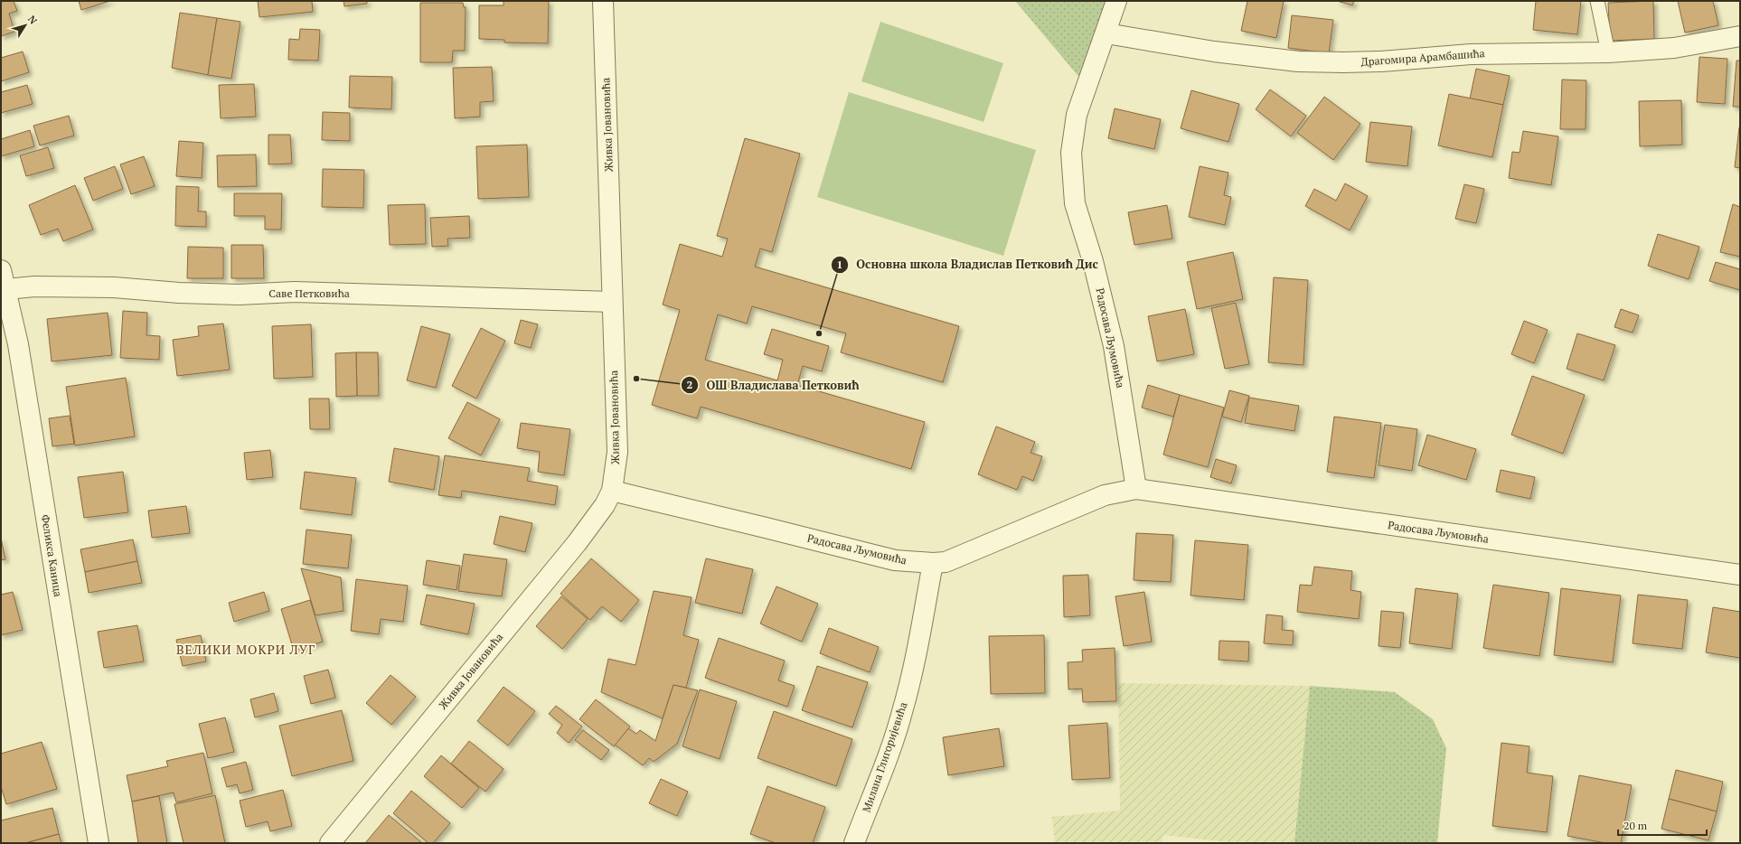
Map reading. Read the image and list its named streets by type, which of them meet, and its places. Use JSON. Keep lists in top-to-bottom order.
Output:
{
  "streets": {
    "street": [
      "Драгомира Арамбашића",
      "Живка Јовановића",
      "Саве Петковића",
      "Радосава Љумовића",
      "Феликса Каница",
      "Милана Глигоријевића"
    ]
  },
  "crossings": [
    ["Драгомира Арамбашића", "Радосава Љумовића"],
    ["Живка Јовановића", "Саве Петковића"],
    ["Живка Јовановића", "Радосава Љумовића"],
    ["Саве Петковића", "Феликса Каница"],
    ["Радосава Љумовића", "Милана Глигоријевића"]
  ],
  "districts": ["ВЕЛИКИ МОКРИ ЛУГ"],
  "places": ["Основна школа Владислав Петковић Дис", "ОШ Владислава Петковић"],
  "scale_bar": "20 m",
  "north": "top right"
}
